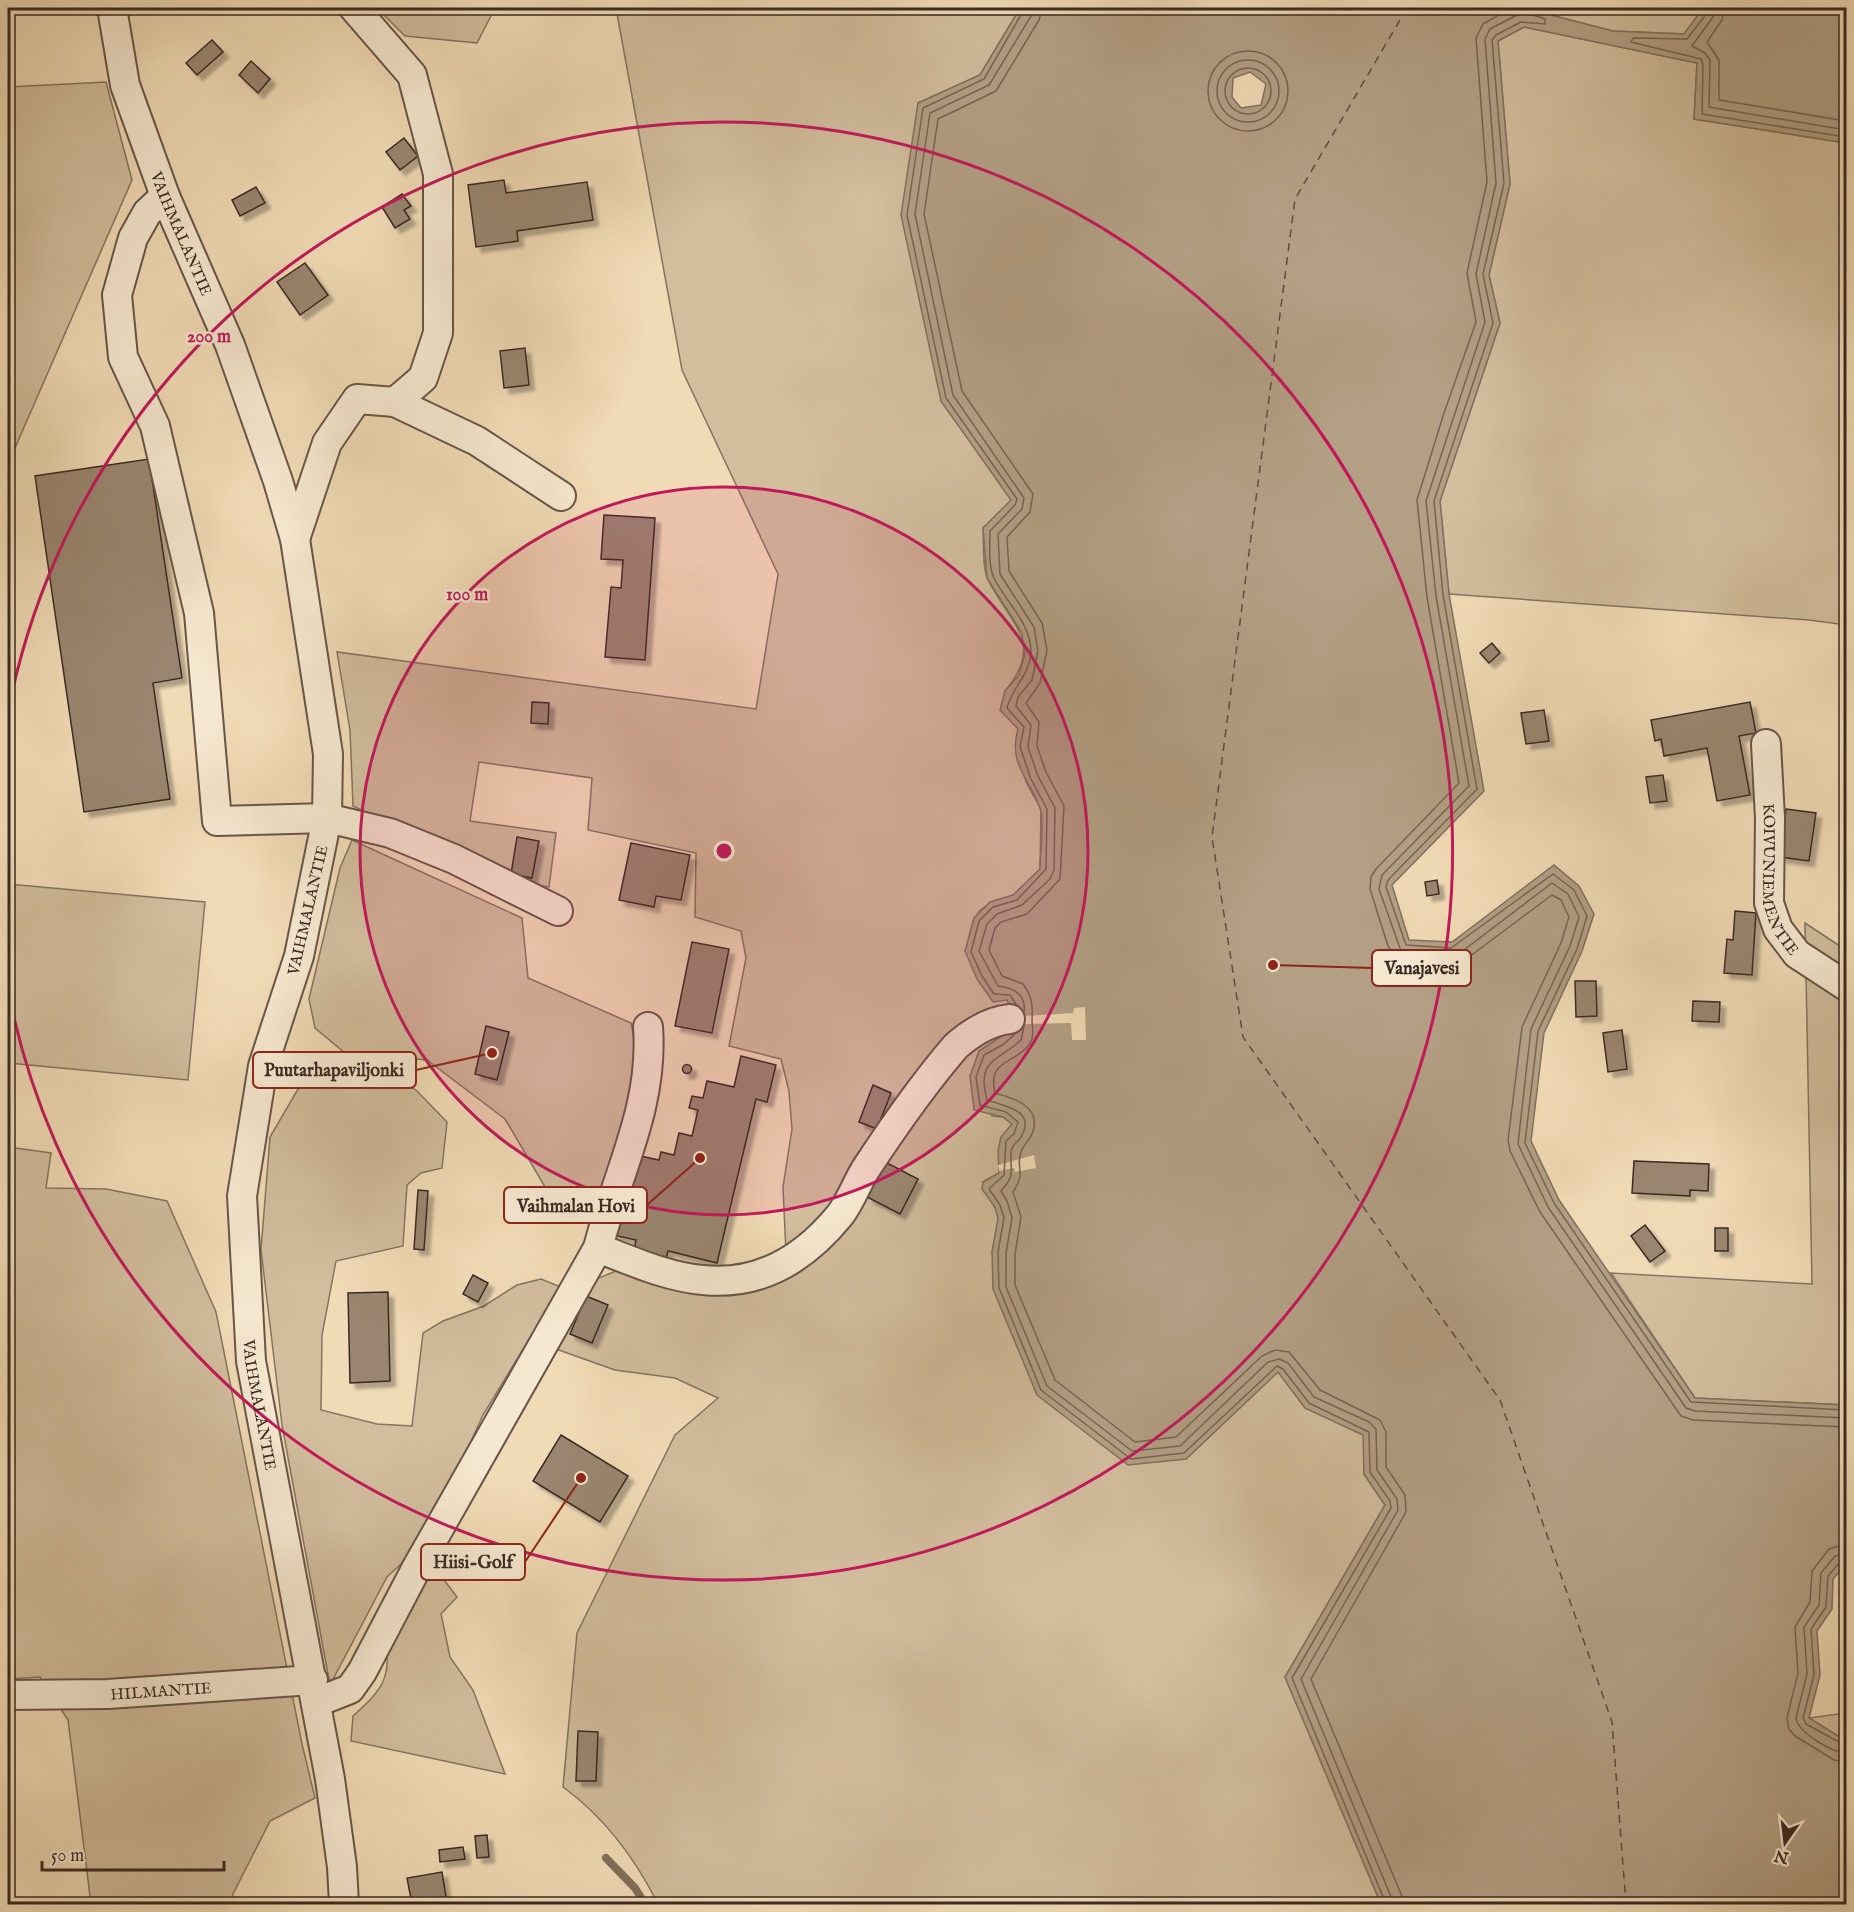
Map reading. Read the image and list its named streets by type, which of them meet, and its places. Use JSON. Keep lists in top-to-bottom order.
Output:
{
  "streets": {
    "street": ["VAIHMALANTIE", "KOIVUNIEMENTIE", "HILMANTIE"]
  },
  "crossings": [
    ["VAIHMALANTIE", "HILMANTIE"]
  ],
  "places": [
    "Vanajavesi",
    "Puutarhapaviljonki",
    "Vaihmalan Hovi",
    "Hiisi-Golf"
  ],
  "scale_bar": "50 m",
  "north": "bottom",
  "rings": ["200 m", "100 m"]
}
